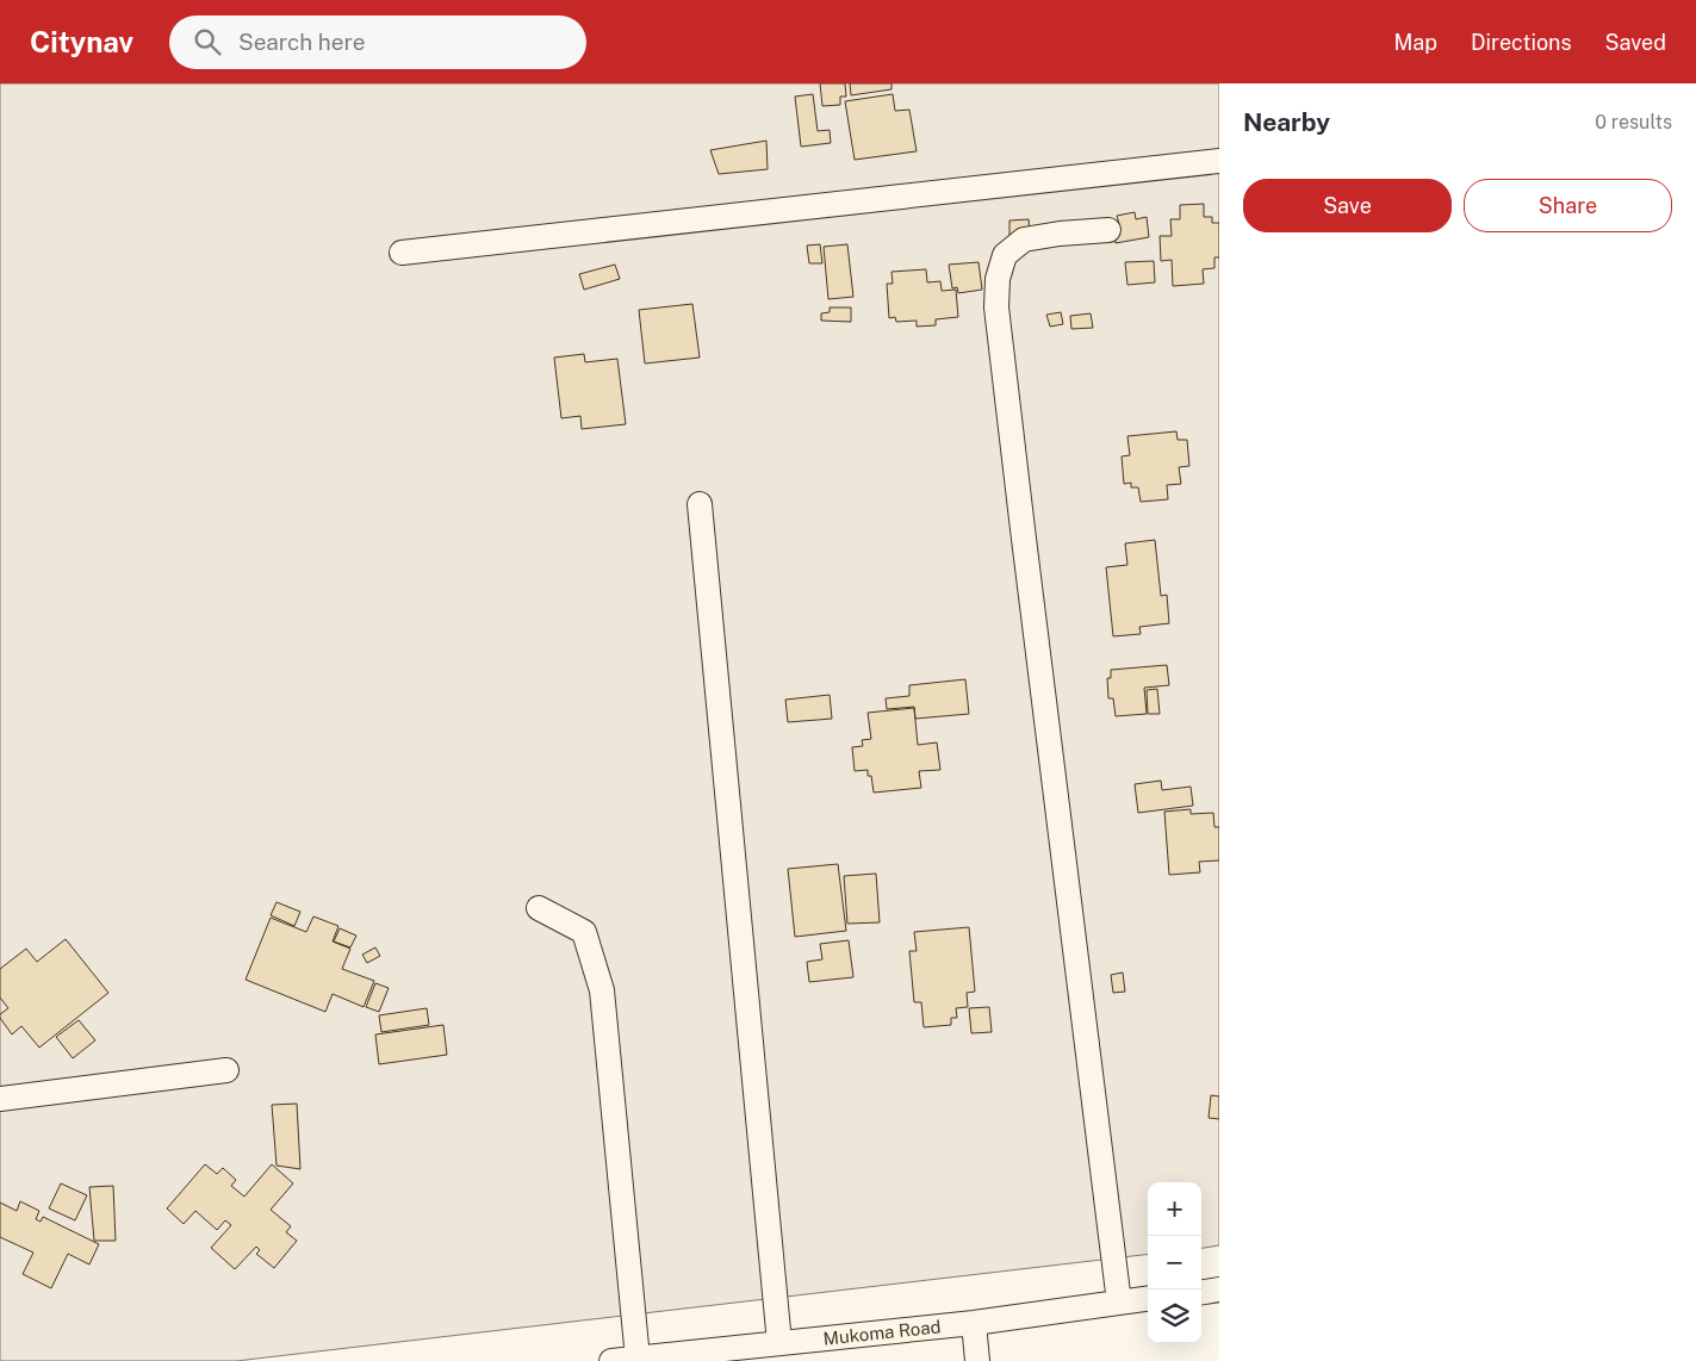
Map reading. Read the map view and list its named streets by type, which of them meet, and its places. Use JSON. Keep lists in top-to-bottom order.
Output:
{
  "streets": {
    "street": ["Mukoma Road"]
  },
  "page": {
    "header": "Citynav",
    "search": "Search here",
    "nav": ["Map", "Directions", "Saved"],
    "heading": ["Nearby", "0 results"],
    "buttons": ["Save", "Share"],
    "map_buttons": ["+", "−"]
  }
}
